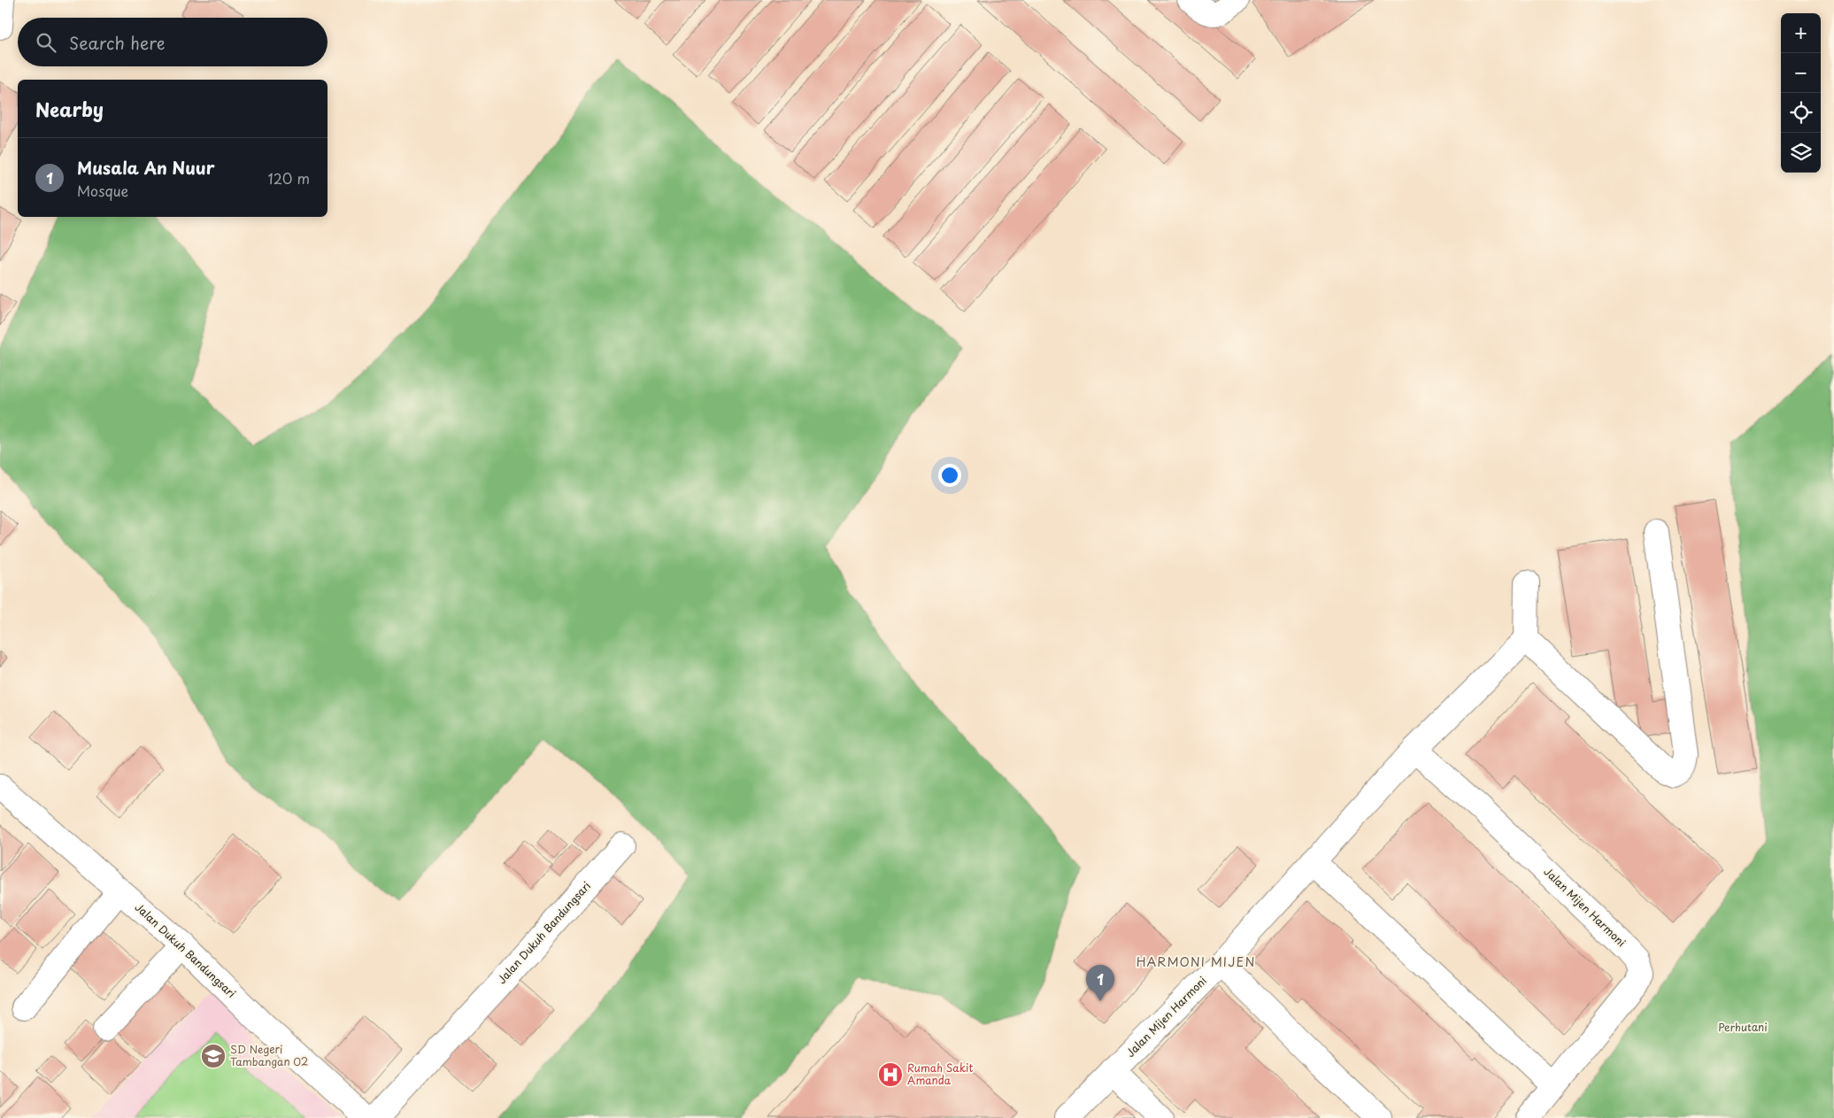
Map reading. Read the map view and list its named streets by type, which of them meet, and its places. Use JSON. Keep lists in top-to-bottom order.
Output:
{
  "streets": {
    "street": ["Jalan Mijen Harmoni", "Jalan Dukuh Bandungsari"]
  },
  "districts": ["HARMONI MIJEN"],
  "parks": ["Perhutani"],
  "places": {
    "school or university": ["SD Negeri Tambangan 02"],
    "hospital": ["Rumah Sakit Amanda"]
  },
  "page": {
    "map_buttons": ["+", "−"],
    "search": "Search here",
    "heading": "Nearby",
    "list": [
      {
        "mark": "1",
        "name": "Musala An Nuur",
        "note": "Mosque",
        "value": "120 m"
      }
    ],
    "pins": "1"
  }
}
